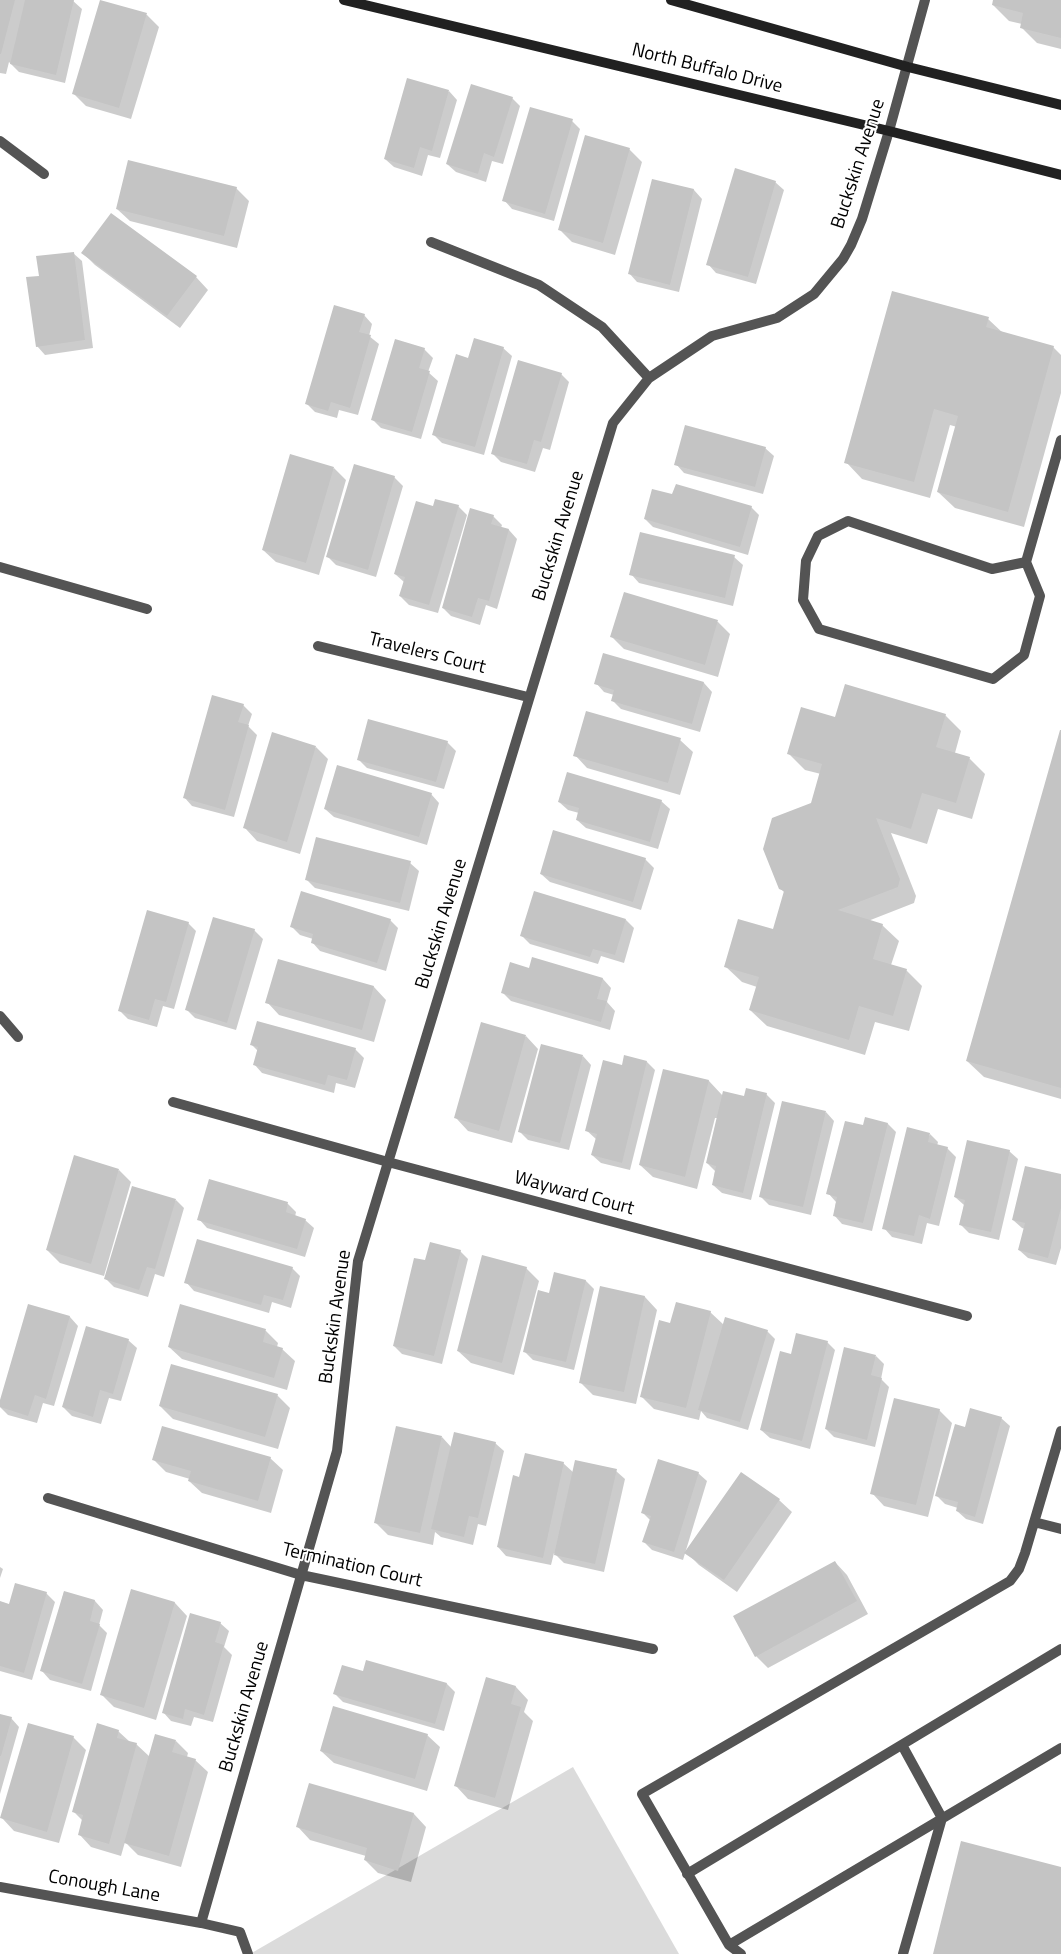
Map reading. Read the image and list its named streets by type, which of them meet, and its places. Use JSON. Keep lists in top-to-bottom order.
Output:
{
  "streets": {
    "main road": ["North Buffalo Drive"],
    "street": [
      "Buckskin Avenue",
      "Travelers Court",
      "Wayward Court",
      "Termination Court",
      "Conough Lane"
    ]
  },
  "crossings": [
    ["North Buffalo Drive", "Buckskin Avenue"],
    ["Buckskin Avenue", "Travelers Court"],
    ["Buckskin Avenue", "Wayward Court"],
    ["Buckskin Avenue", "Termination Court"],
    ["Buckskin Avenue", "Conough Lane"]
  ]
}
